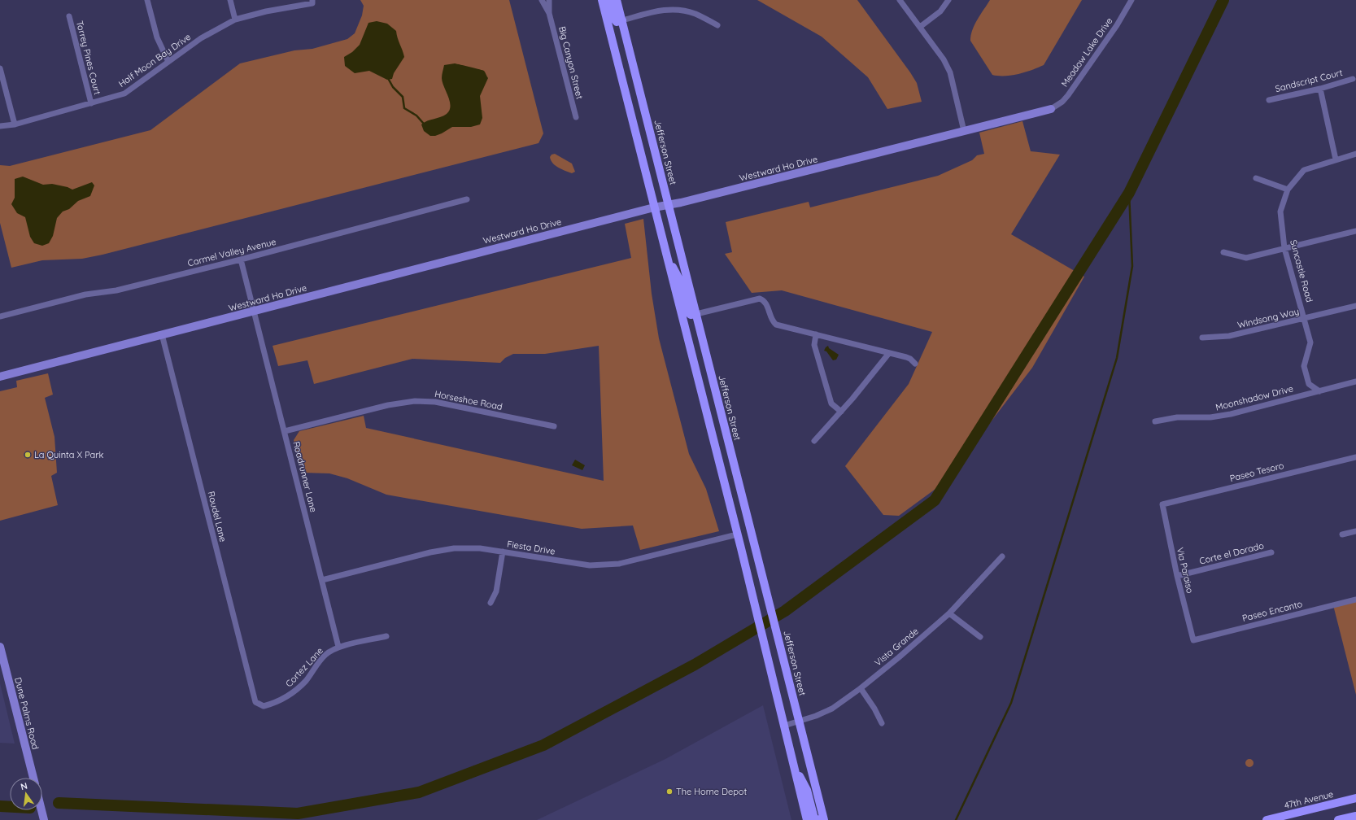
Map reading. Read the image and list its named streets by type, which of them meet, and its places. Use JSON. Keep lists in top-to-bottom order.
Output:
{
  "streets": {
    "main road": ["Jefferson Street", "47th Avenue"],
    "street": [
      "Meadow Lake Drive",
      "Torrey Pines Court",
      "Half Moon Bay Drive",
      "Big Canyon Street",
      "Sandscript Court",
      "Westward Ho Drive",
      "Carmel Valley Avenue",
      "Suncastle Road",
      "Windsong Way",
      "Moonshadow Drive",
      "Horseshoe Road",
      "Paseo Tesoro",
      "Roadrunner Lane",
      "Roudel Lane",
      "Fiesta Drive",
      "Corte el Dorado",
      "Via Paraiso",
      "Paseo Encanto",
      "Vista Grande",
      "Cortez Lane",
      "Dune Palms Road"
    ]
  },
  "crossings": [
    ["Meadow Lake Drive", "Westward Ho Drive"],
    ["Torrey Pines Court", "Half Moon Bay Drive"],
    ["Jefferson Street", "Westward Ho Drive"],
    ["Jefferson Street", "Vista Grande"],
    ["Westward Ho Drive", "Roadrunner Lane"],
    ["Westward Ho Drive", "Roudel Lane"],
    ["Carmel Valley Avenue", "Roadrunner Lane"],
    ["Suncastle Road", "Windsong Way"],
    ["Suncastle Road", "Moonshadow Drive"],
    ["Horseshoe Road", "Roadrunner Lane"],
    ["Paseo Tesoro", "Via Paraiso"],
    ["Roadrunner Lane", "Fiesta Drive"],
    ["Roadrunner Lane", "Cortez Lane"],
    ["Roudel Lane", "Cortez Lane"],
    ["Corte el Dorado", "Via Paraiso"],
    ["Via Paraiso", "Paseo Encanto"]
  ],
  "places": ["La Quinta X Park", "The Home Depot"],
  "north": "top"
}
